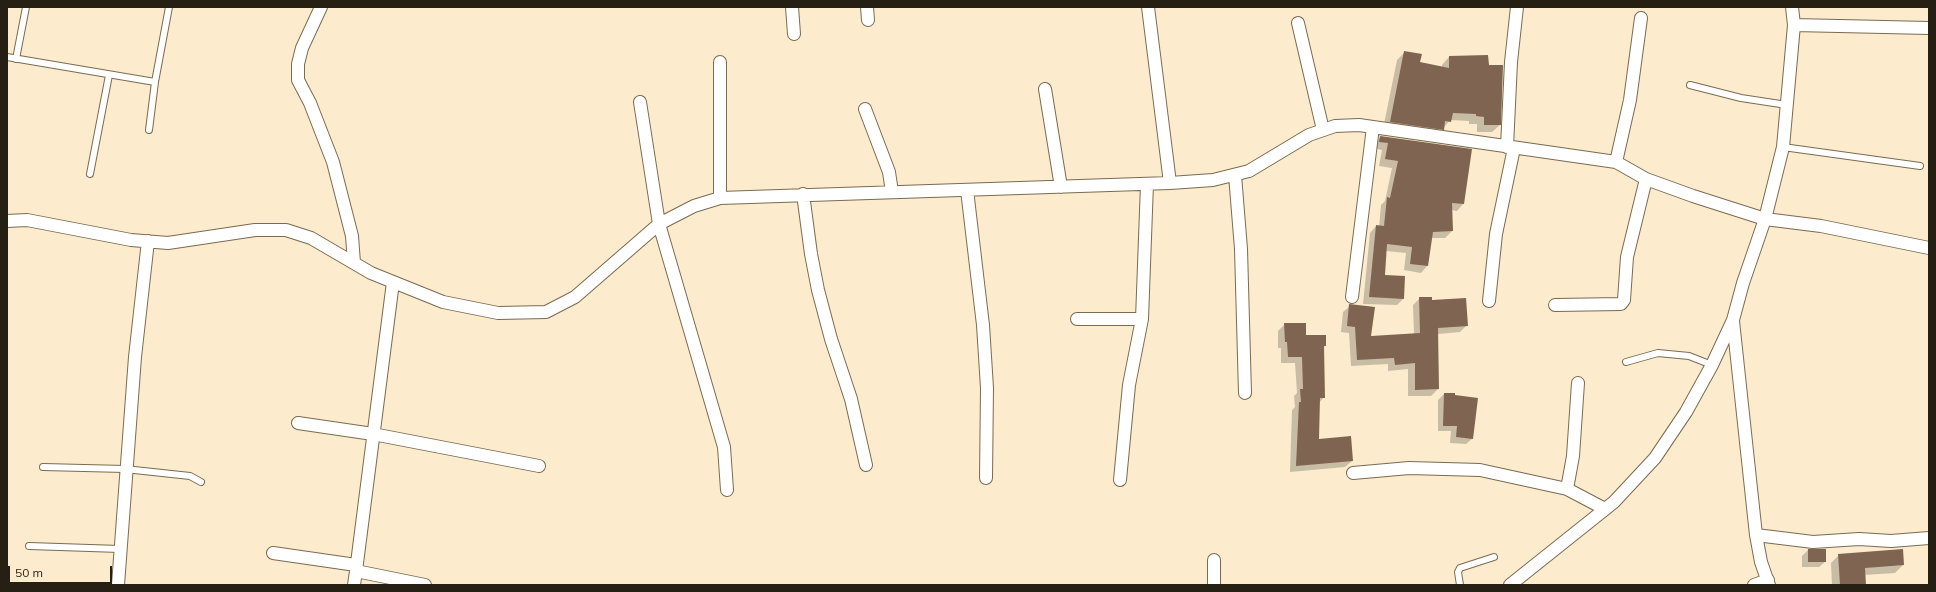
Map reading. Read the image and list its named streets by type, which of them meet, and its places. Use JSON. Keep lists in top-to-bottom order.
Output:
{
  "scale_bar": "50 m"
}
